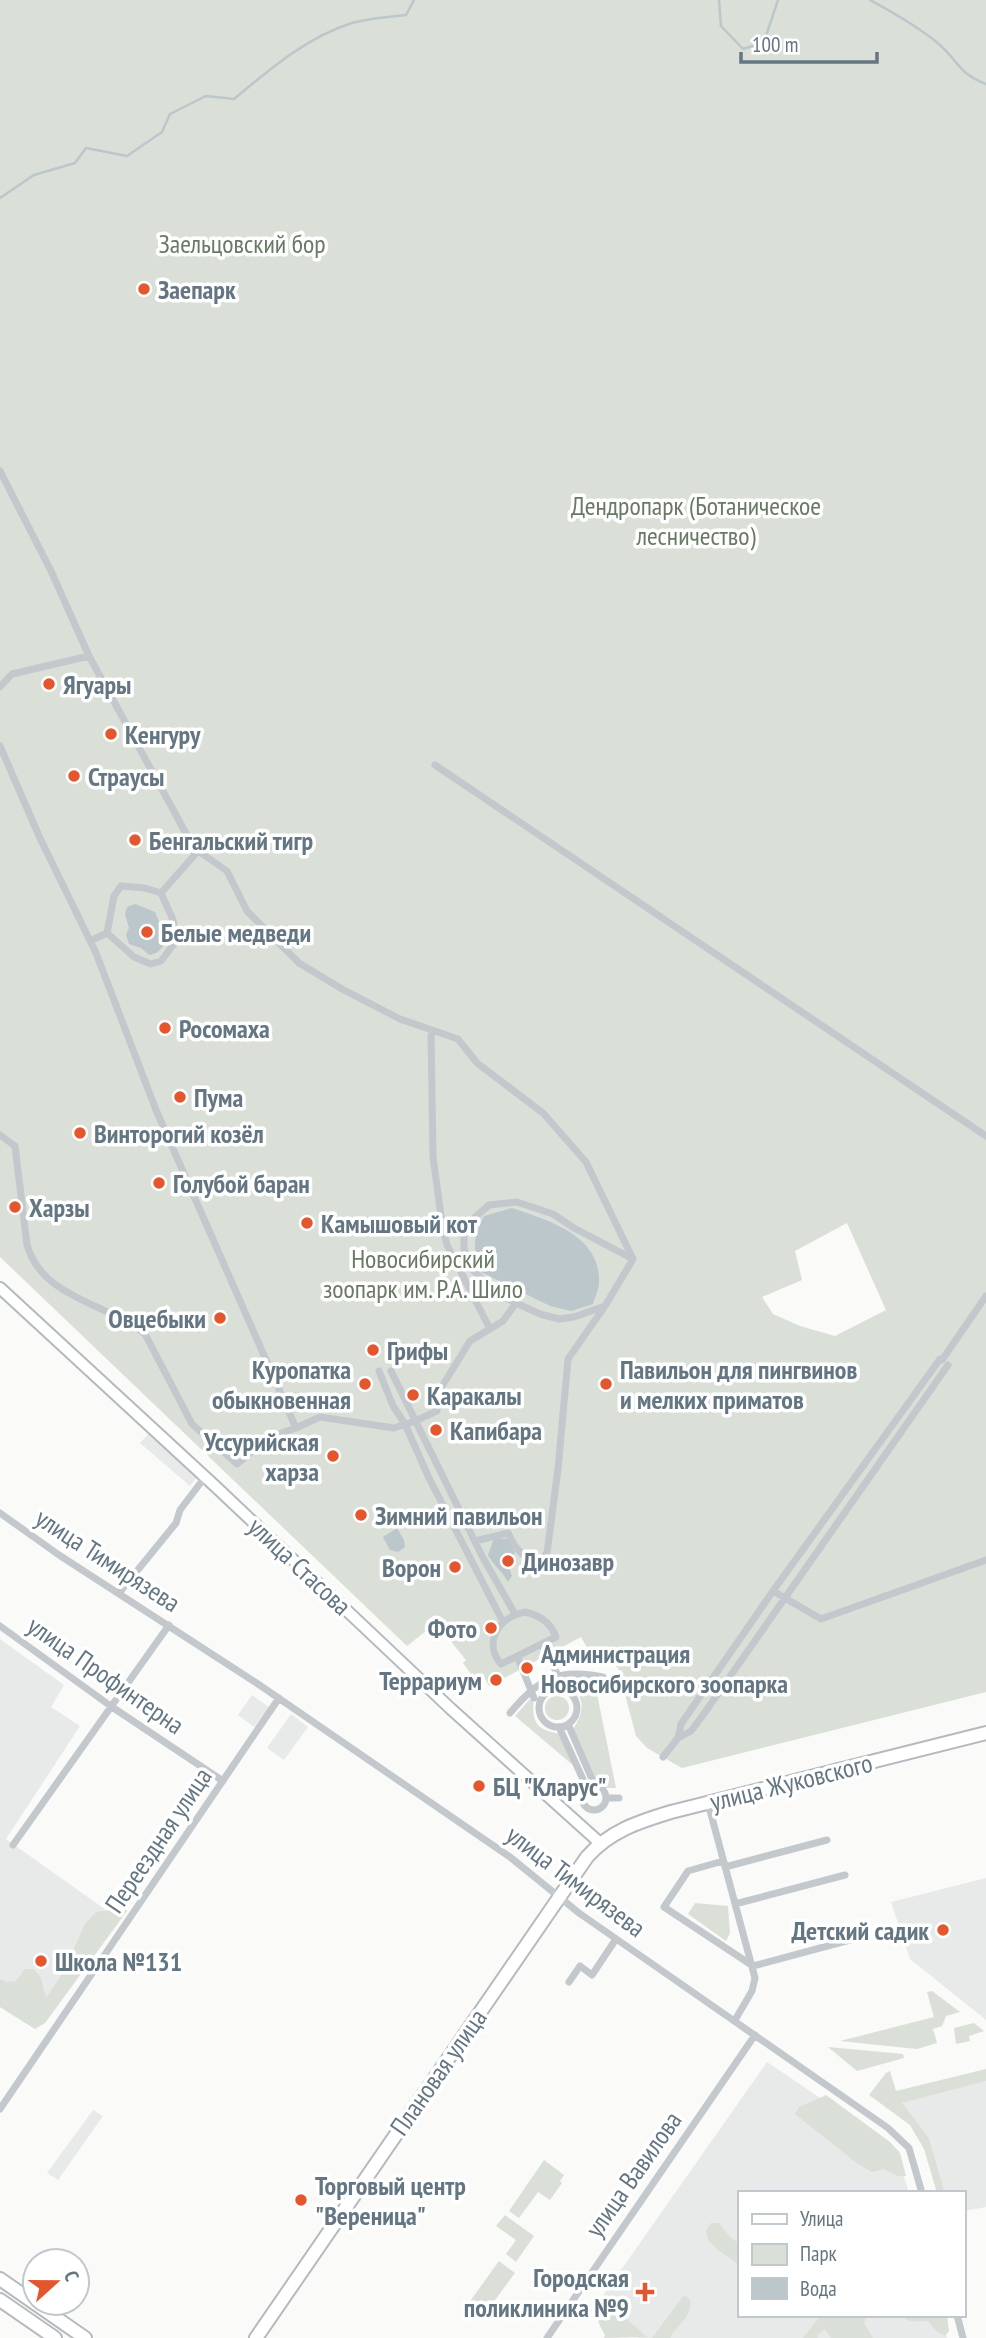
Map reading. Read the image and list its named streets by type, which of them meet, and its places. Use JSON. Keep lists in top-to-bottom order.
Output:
{
  "streets": {
    "main road": ["улица Жуковского", "Плановая улица"],
    "street": [
      "улица Тимирязева",
      "улица Стасова",
      "улица Профинтерна",
      "Переездная улица",
      "улица Вавилова"
    ]
  },
  "crossings": [
    ["улица Тимирязева", "Переездная улица"],
    ["улица Тимирязева", "Плановая улица"],
    ["улица Тимирязева", "улица Вавилова"],
    ["улица Стасова", "улица Жуковского"],
    ["улица Стасова", "Плановая улица"],
    ["улица Профинтерна", "Переездная улица"],
    ["улица Жуковского", "Плановая улица"]
  ],
  "parks": ["Заельцовский бор", "Дендропарк (Ботаническое лесничество)", "Новосибирский зоопарк им. Р.А. Шило"],
  "places": {
    "other": [
      "Заепарк",
      "Ягуары",
      "Кенгуру",
      "Страусы",
      "Бенгальский тигр",
      "Белые медведи",
      "Росомаха",
      "Пума",
      "Винторогий козёл",
      "Голубой баран",
      "Харзы",
      "Камышовый кот",
      "Овцебыки",
      "Грифы",
      "Куропатка обыкновенная",
      "Павильон для пингвинов и мелких приматов",
      "Каракалы",
      "Капибара",
      "Уссурийская харза",
      "Зимний павильон",
      "Динозавр",
      "Ворон",
      "Фото",
      "Администрация Новосибирского зоопарка",
      "Террариум",
      "БЦ \"Кларус\"",
      "Детский садик",
      "Школа №131",
      "Торговый центр \"Вереница\""
    ],
    "health": ["Городская поликлиника №9"]
  },
  "legend": ["Улица", "Парк", "Вода"],
  "scale_bar": "100 m",
  "north": "right"
}
